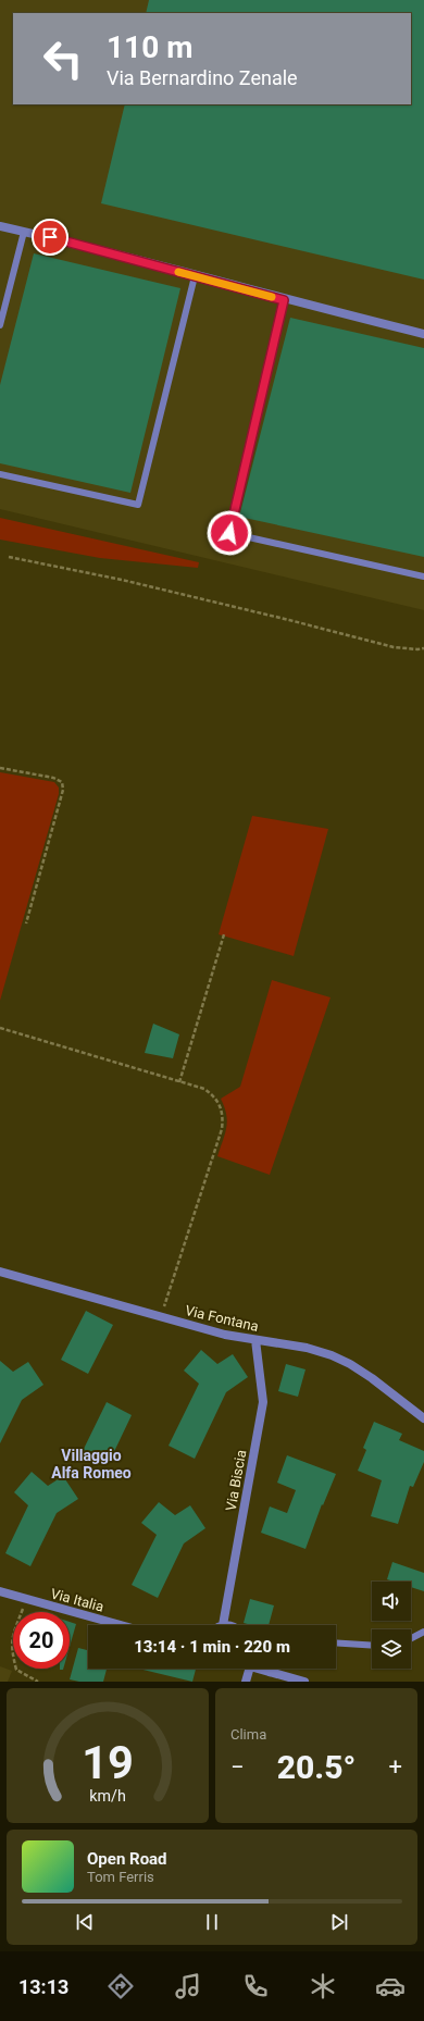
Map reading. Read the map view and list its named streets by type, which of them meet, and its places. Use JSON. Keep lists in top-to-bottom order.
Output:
{
  "streets": {
    "street": ["Via Fontana", "Via Biscia", "Via Italia"]
  },
  "crossings": [
    ["Via Fontana", "Via Biscia"]
  ],
  "districts": ["Villaggio Alfa Romeo"],
  "page": {
    "turn": ["110 m", "Via Bernardino Zenale"],
    "limit": "20",
    "trip": "13:14 · 1 min · 220 m",
    "tile": "Clima",
    "heat": ["−", "20.5°", "+"],
    "song": ["Open Road", "Tom Ferris"],
    "tabs": "13:13",
    "gauge": ["19", "km/h"]
  }
}
